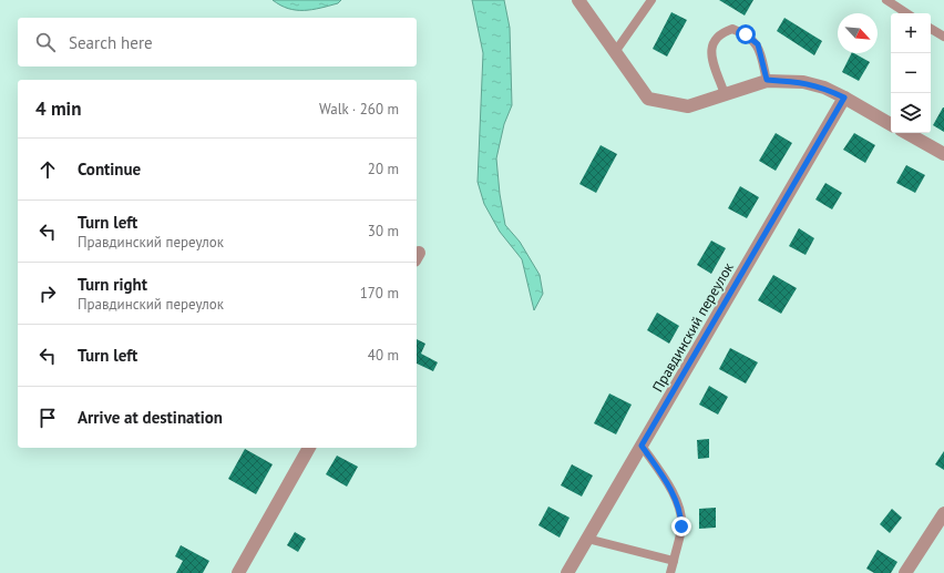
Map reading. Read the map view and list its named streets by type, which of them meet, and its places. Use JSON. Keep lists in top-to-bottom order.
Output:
{
  "streets": {
    "street": ["Правдинский переулок"]
  },
  "north": "bottom right",
  "page": {
    "map_buttons": ["+", "−"],
    "search": "Search here",
    "heading": ["4 min", "Walk · 260 m"],
    "list": [
      ["Continue", "20 m"],
      ["Turn left", "Правдинский переулок", "30 m"],
      ["Turn right", "Правдинский переулок", "170 m"],
      ["Turn left", "40 m"],
      "Arrive at destination"
    ]
  }
}
